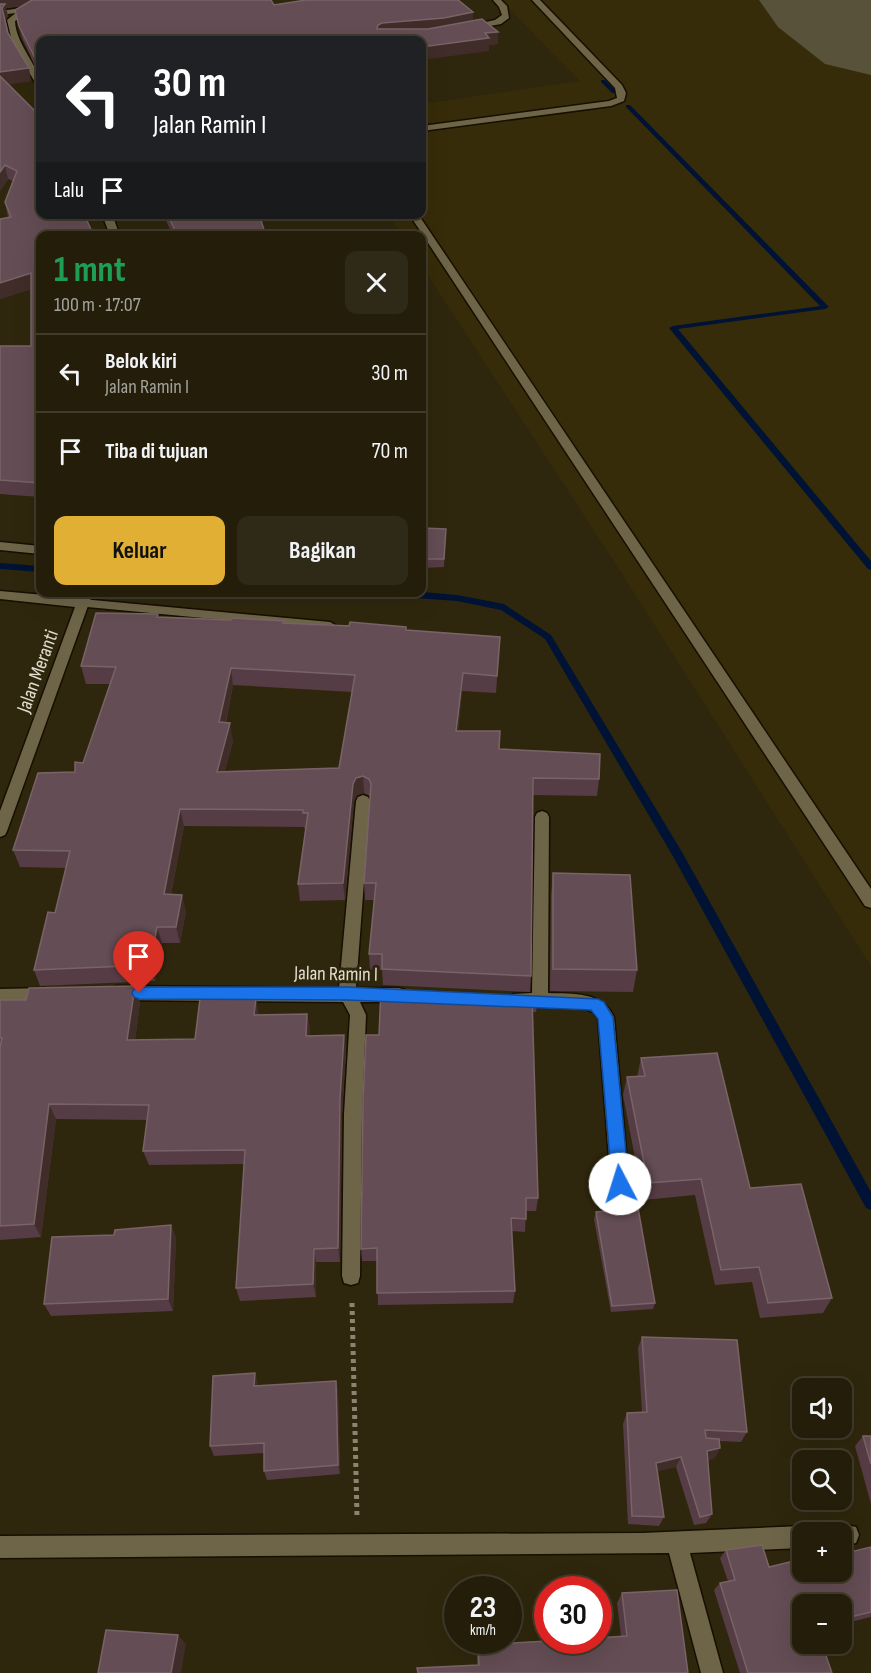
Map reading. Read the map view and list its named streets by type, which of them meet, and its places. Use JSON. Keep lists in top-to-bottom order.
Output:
{
  "streets": {
    "street": ["Jalan Meranti", "Jalan Ramin I"]
  },
  "page": {
    "turn": ["30 m", "Jalan Ramin I"],
    "then": "Lalu",
    "heading": ["1 mnt", "100 m · 17:07"],
    "list": [
      {
        "name": "Belok kiri",
        "note": "Jalan Ramin I",
        "value": "30 m"
      },
      {
        "name": "Tiba di tujuan",
        "value": "70 m"
      }
    ],
    "buttons": ["Keluar", "Bagikan"],
    "map_buttons": ["+", "−"],
    "speed": "23 km/h",
    "limit": "30"
  }
}
